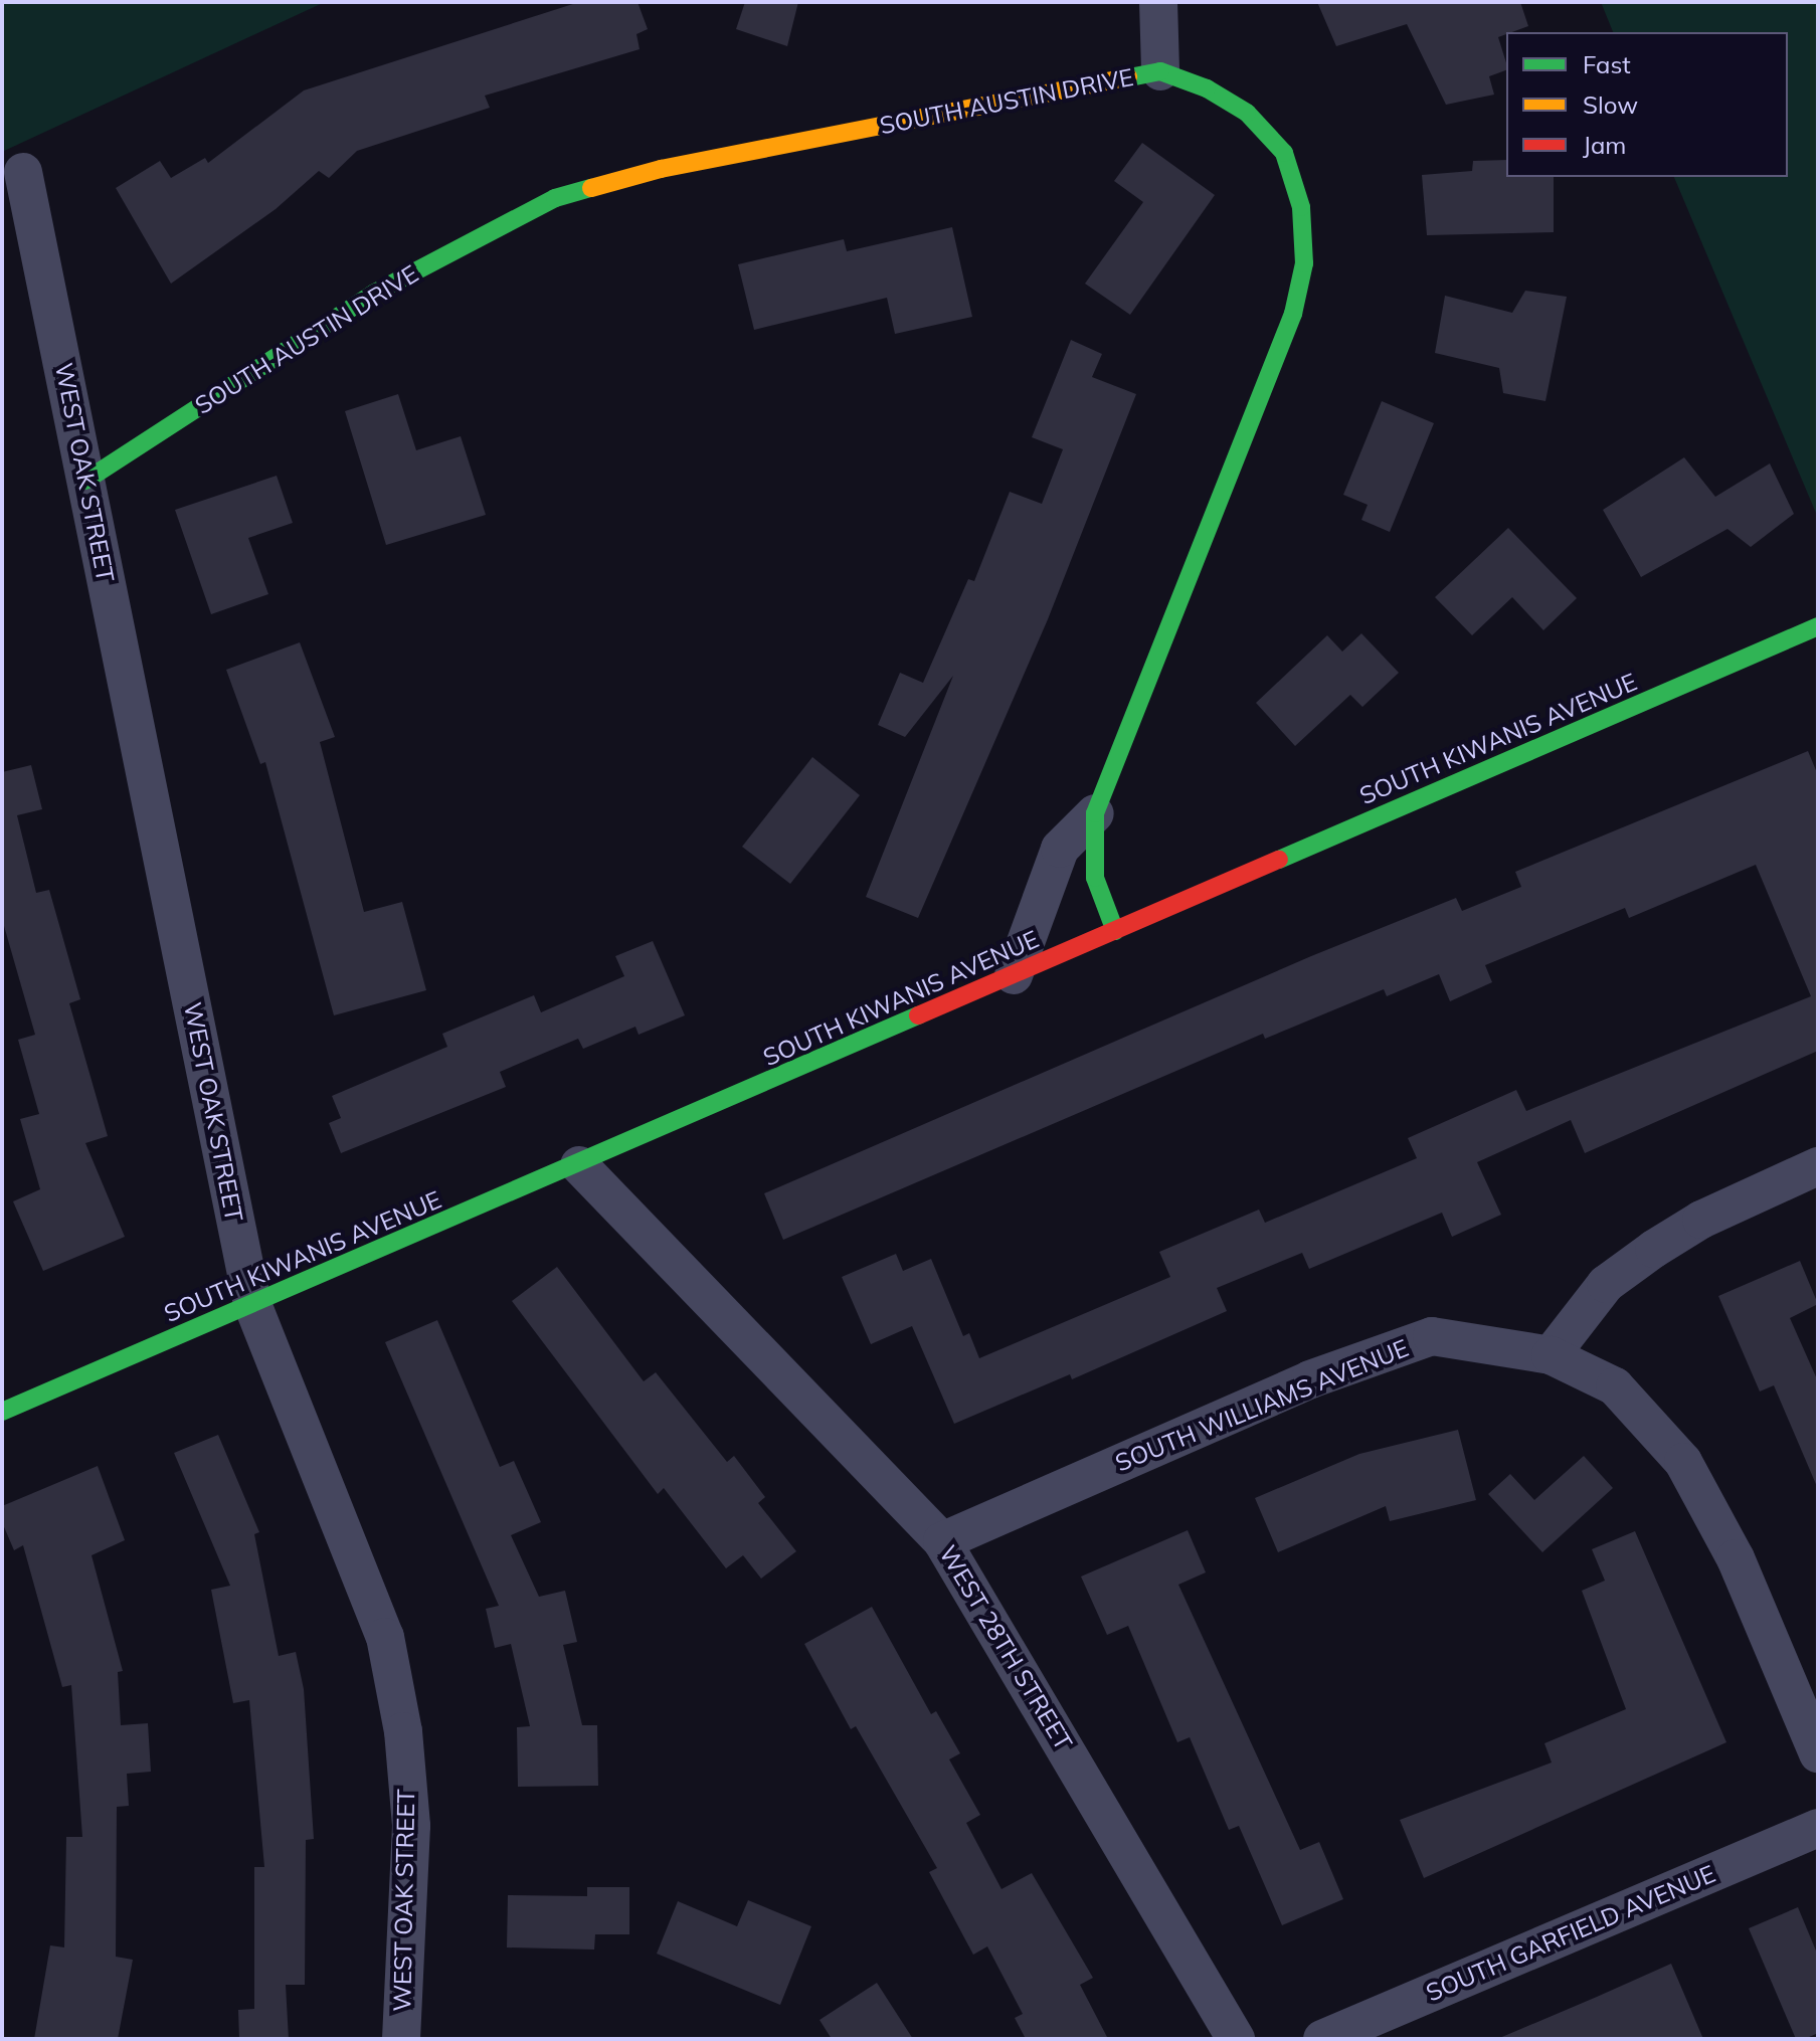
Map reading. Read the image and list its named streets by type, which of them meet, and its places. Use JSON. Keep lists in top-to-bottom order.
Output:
{
  "streets": {
    "street": [
      "SOUTH AUSTIN DRIVE",
      "WEST OAK STREET",
      "SOUTH KIWANIS AVENUE",
      "SOUTH WILLIAMS AVENUE",
      "WEST 28TH STREET",
      "SOUTH GARFIELD AVENUE"
    ]
  },
  "crossings": [
    ["SOUTH AUSTIN DRIVE", "WEST OAK STREET"],
    ["SOUTH AUSTIN DRIVE", "SOUTH KIWANIS AVENUE"],
    ["WEST OAK STREET", "SOUTH KIWANIS AVENUE"],
    ["SOUTH KIWANIS AVENUE", "WEST 28TH STREET"],
    ["SOUTH WILLIAMS AVENUE", "WEST 28TH STREET"]
  ],
  "legend": ["Fast", "Slow", "Jam"]
}
